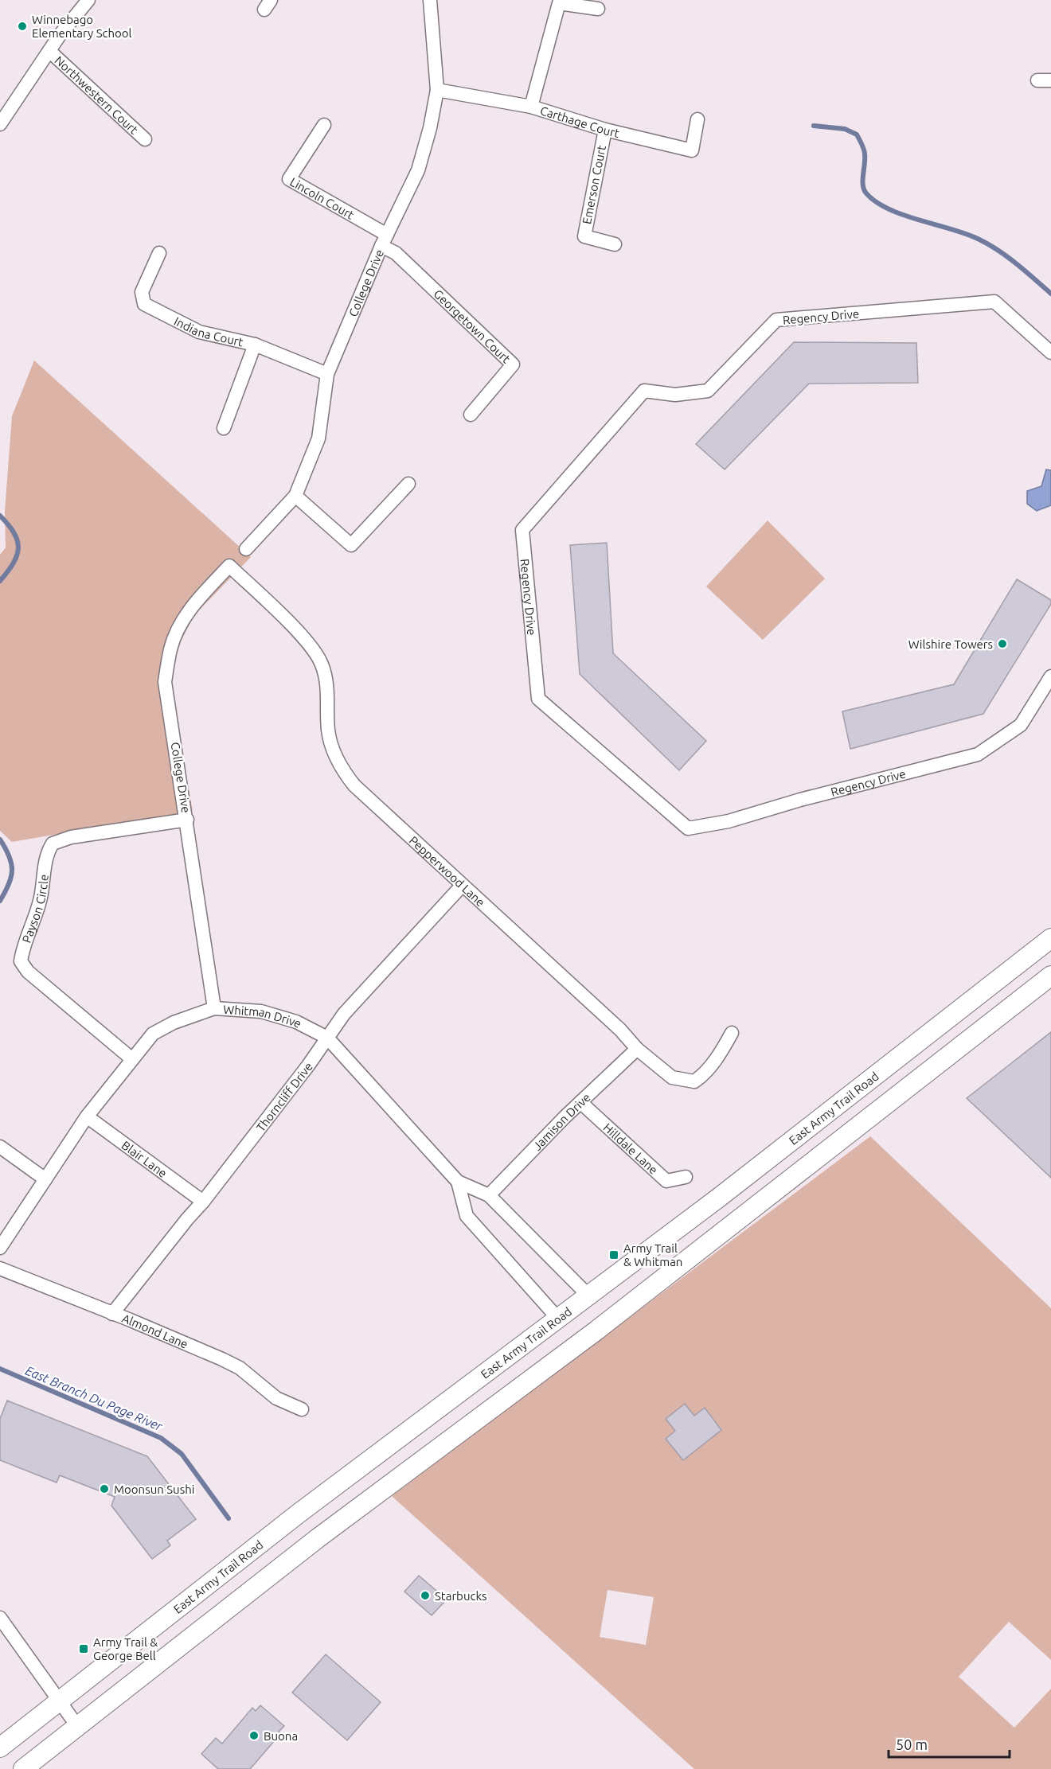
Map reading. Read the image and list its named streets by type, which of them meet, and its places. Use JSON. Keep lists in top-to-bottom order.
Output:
{
  "streets": {
    "main road": ["East Army Trail Road"],
    "street": [
      "Northwestern Court",
      "Carthage Court",
      "Emerson Court",
      "Lincoln Court",
      "College Drive",
      "Regency Drive",
      "Georgetown Court",
      "Indiana Court",
      "Pepperwood Lane",
      "Payson Circle",
      "Whitman Drive",
      "Thorncliff Drive",
      "Jamison Drive",
      "Hilldale Lane",
      "Blair Lane",
      "Almond Lane"
    ]
  },
  "crossings": [
    ["Carthage Court", "Emerson Court"],
    ["Carthage Court", "College Drive"],
    ["Lincoln Court", "College Drive"],
    ["Lincoln Court", "Georgetown Court"],
    ["College Drive", "Georgetown Court"],
    ["College Drive", "Indiana Court"],
    ["College Drive", "Pepperwood Lane"],
    ["College Drive", "Payson Circle"],
    ["College Drive", "Whitman Drive"],
    ["Pepperwood Lane", "Thorncliff Drive"],
    ["Pepperwood Lane", "Jamison Drive"],
    ["Payson Circle", "Whitman Drive"],
    ["Whitman Drive", "Thorncliff Drive"],
    ["Whitman Drive", "East Army Trail Road"],
    ["Whitman Drive", "Jamison Drive"],
    ["Whitman Drive", "Blair Lane"],
    ["Thorncliff Drive", "Blair Lane"],
    ["Thorncliff Drive", "Almond Lane"],
    ["Jamison Drive", "Hilldale Lane"]
  ],
  "water": ["East Branch Du Page River"],
  "places": {
    "other": [
      "Winnebago Elementary School",
      "Wilshire Towers",
      "Moonsun Sushi",
      "Starbucks",
      "Buona"
    ],
    "transit": ["Army Trail & Whitman", "Army Trail & George Bell"]
  },
  "scale_bar": "50 m"
}
